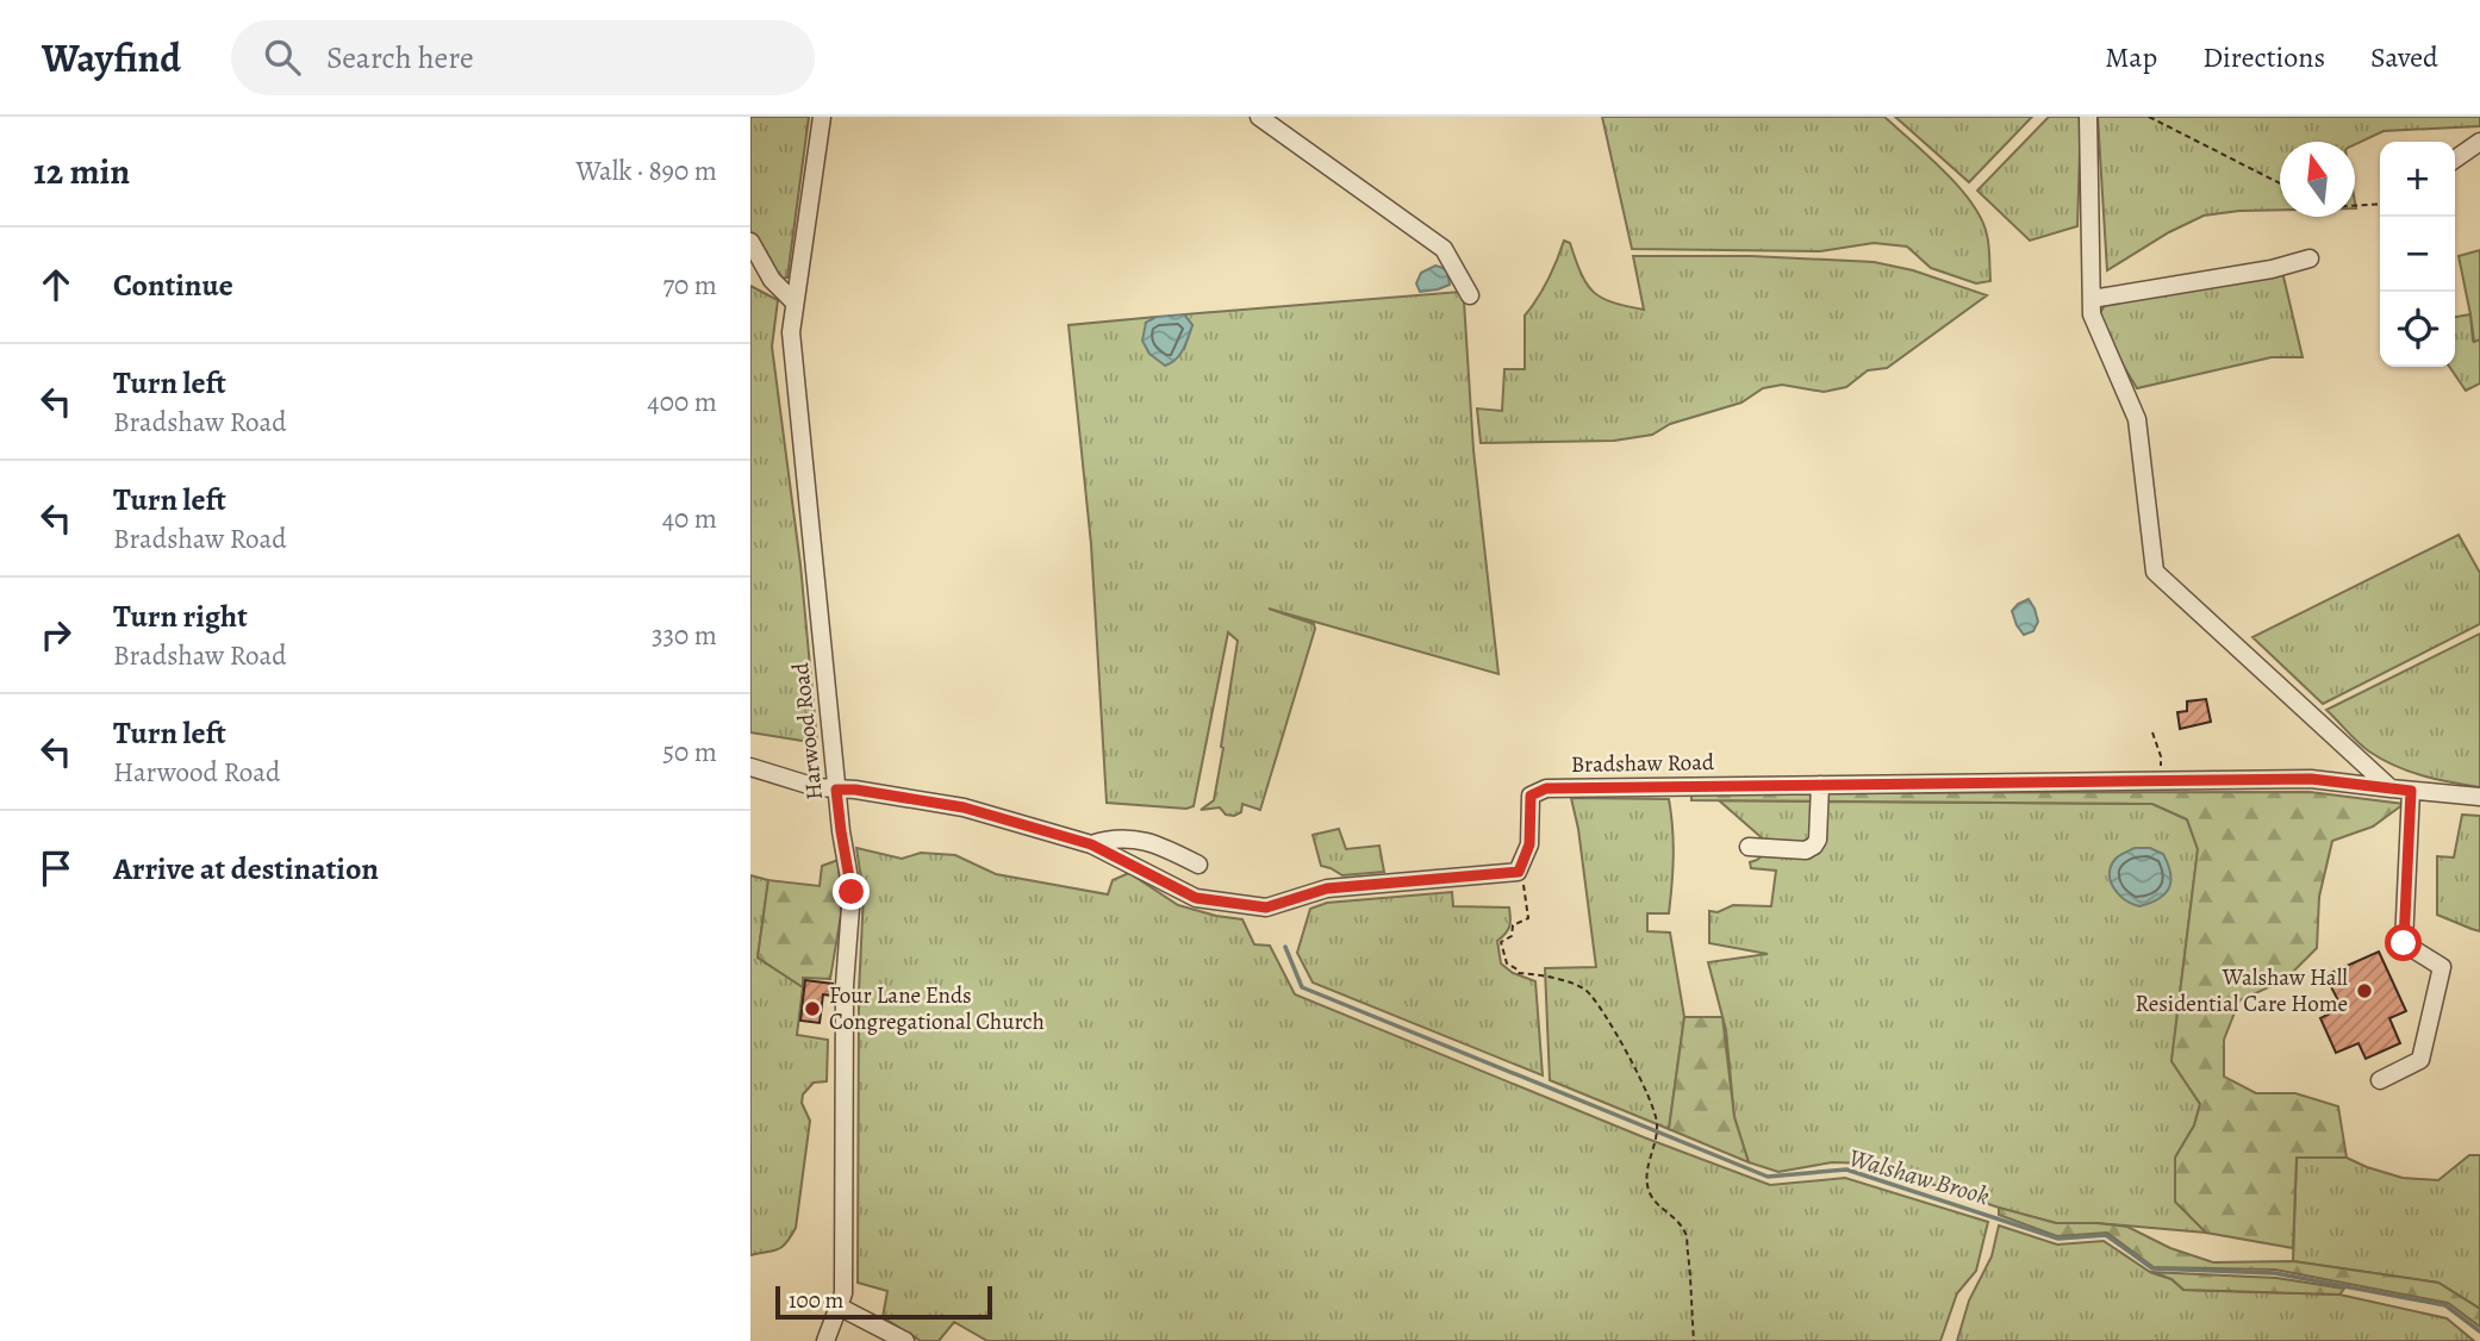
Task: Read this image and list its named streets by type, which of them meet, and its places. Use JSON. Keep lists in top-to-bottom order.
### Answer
{
  "streets": {
    "street": ["Harwood Road", "Bradshaw Road"]
  },
  "crossings": [
    ["Harwood Road", "Bradshaw Road"]
  ],
  "water": ["Walshaw Brook"],
  "places": ["Walshaw Hall Residential Care Home", "Four Lane Ends Congregational Church"],
  "scale_bar": "100 m",
  "north": "top",
  "page": {
    "header": "Wayfind",
    "search": "Search here",
    "nav": ["Map", "Directions", "Saved"],
    "heading": ["12 min", "Walk · 890 m"],
    "map_buttons": ["+", "−"],
    "list": [
      ["Continue", "70 m"],
      ["Turn left", "Bradshaw Road", "400 m"],
      ["Turn left", "Bradshaw Road", "40 m"],
      ["Turn right", "Bradshaw Road", "330 m"],
      ["Turn left", "Harwood Road", "50 m"],
      "Arrive at destination"
    ],
    "scale": "100 m"
  }
}
